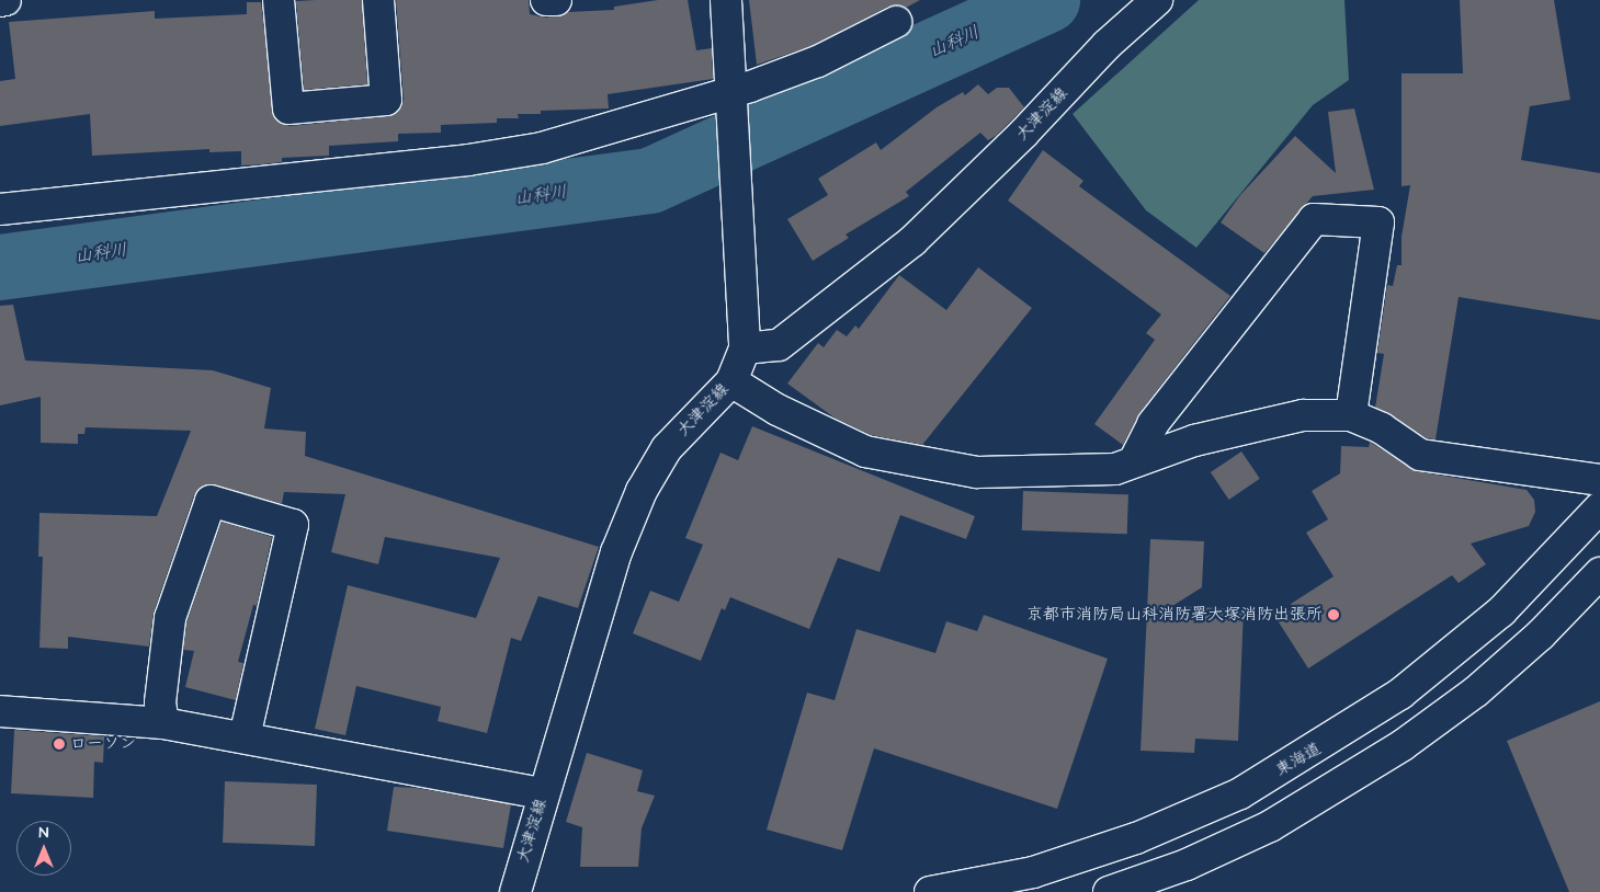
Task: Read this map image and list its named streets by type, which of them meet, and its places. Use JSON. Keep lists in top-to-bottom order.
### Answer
{
  "streets": {
    "main road": ["大津淀線", "東海道"]
  },
  "water": ["山科川"],
  "places": ["京都市消防局山科消防署大塚消防出張所", "ローソン"],
  "north": "top"
}
